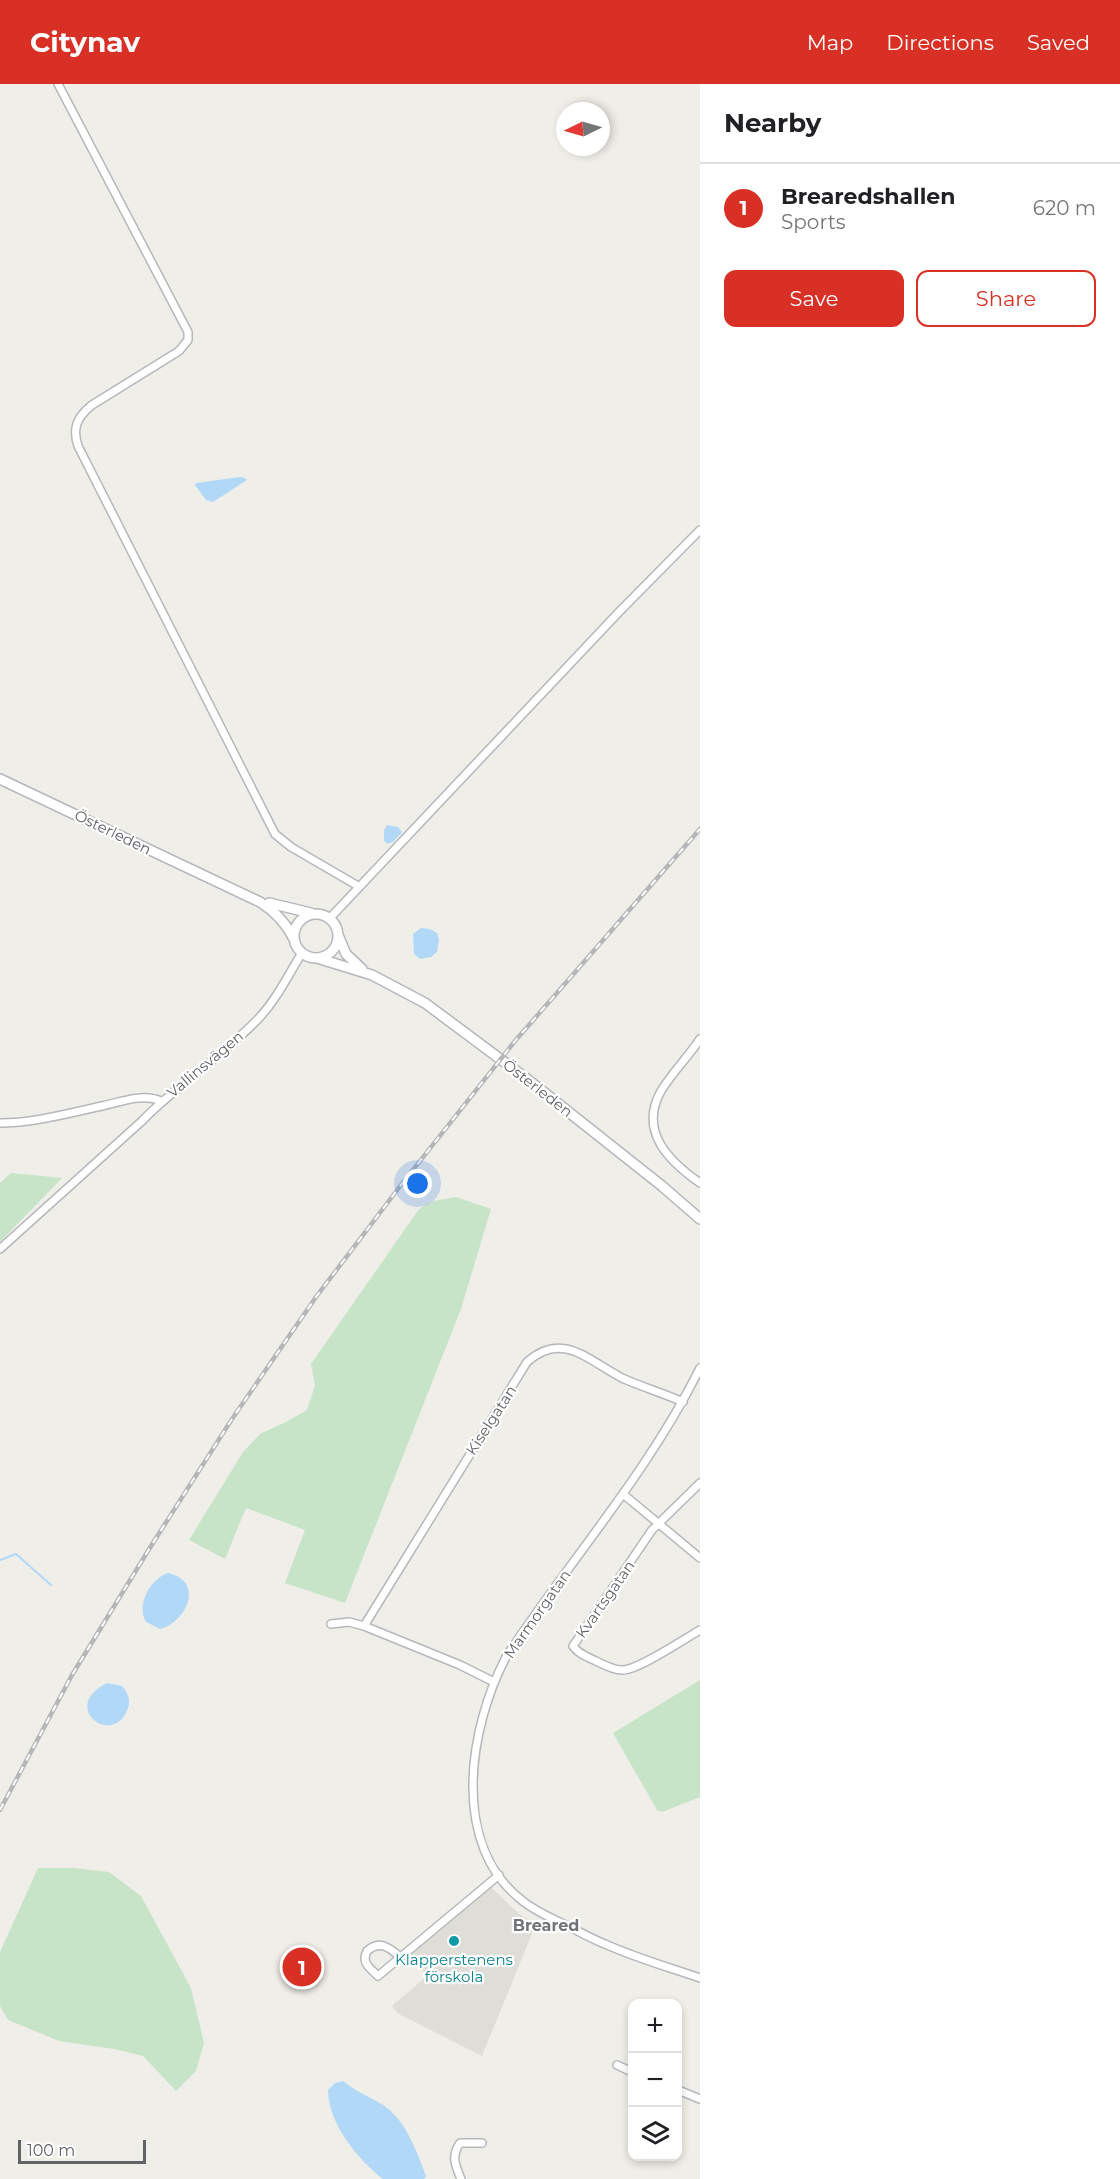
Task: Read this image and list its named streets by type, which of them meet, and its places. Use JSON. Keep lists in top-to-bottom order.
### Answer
{
  "streets": {
    "main road": ["Österleden"],
    "street": [
      "Vallinsvägen",
      "Kiselgatan",
      "Kvartsgatan",
      "Marmorgatan"
    ]
  },
  "crossings": [
    ["Österleden", "Vallinsvägen"],
    ["Kiselgatan", "Marmorgatan"]
  ],
  "districts": ["Breared"],
  "places": ["Klapperstenens förskola"],
  "scale_bar": "100 m",
  "north": "left",
  "page": {
    "header": "Citynav",
    "nav": ["Map", "Directions", "Saved"],
    "heading": "Nearby",
    "list": [
      {
        "mark": "1",
        "name": "Brearedshallen",
        "note": "Sports",
        "value": "620 m"
      }
    ],
    "buttons": ["Save", "Share"],
    "pins": "1",
    "map_buttons": ["+", "−"],
    "scale": "100 m"
  }
}
